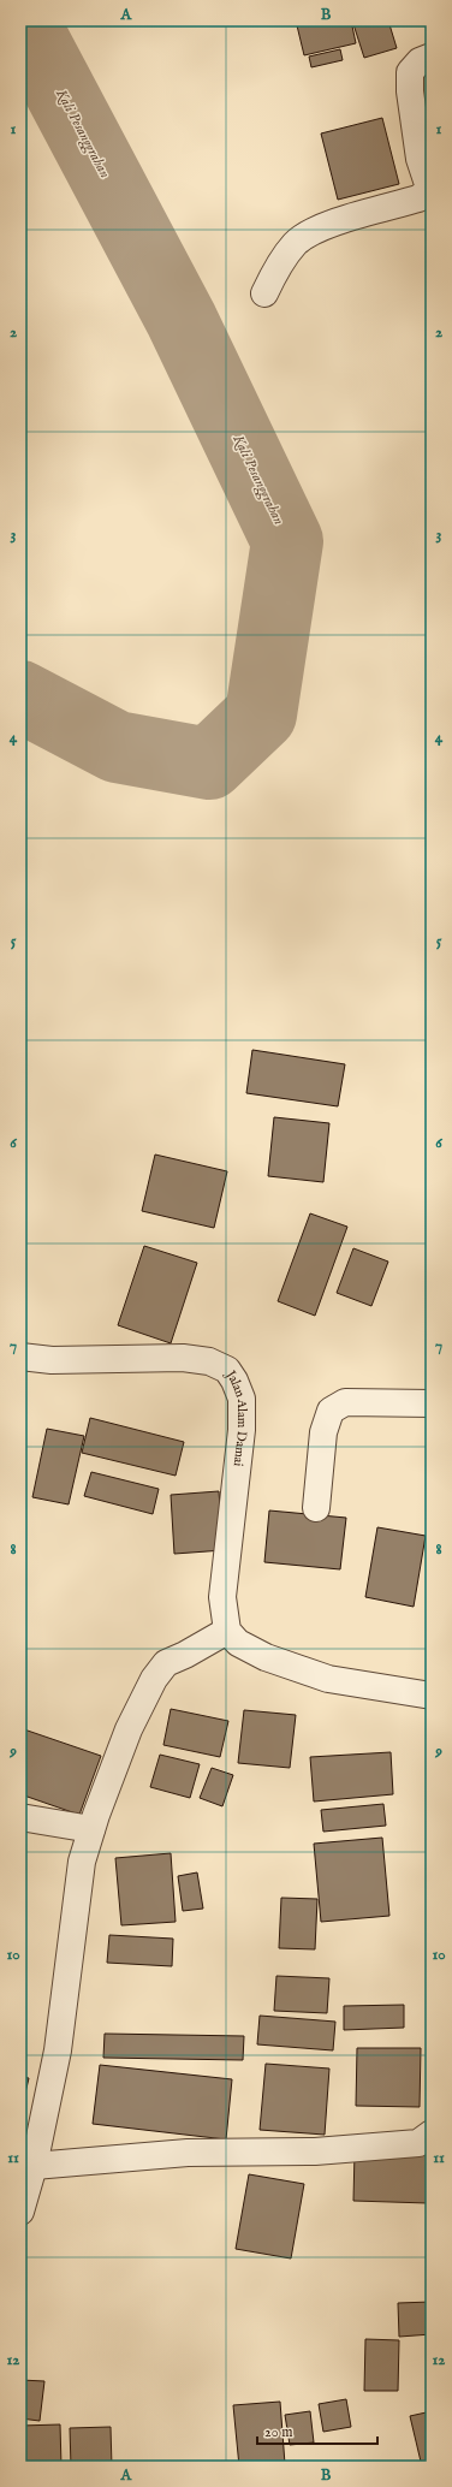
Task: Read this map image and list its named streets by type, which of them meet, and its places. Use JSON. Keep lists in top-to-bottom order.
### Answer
{
  "streets": {
    "street": ["Jalan Alam Damai"]
  },
  "water": ["Kali Pesanggrahan"],
  "scale_bar": "20 m",
  "grid": {
    "columns": ["A", "B"],
    "rows": [
      "1",
      "2",
      "3",
      "4",
      "5",
      "6",
      "7",
      "8",
      "9",
      "10",
      "11",
      "12"
    ]
  }
}
